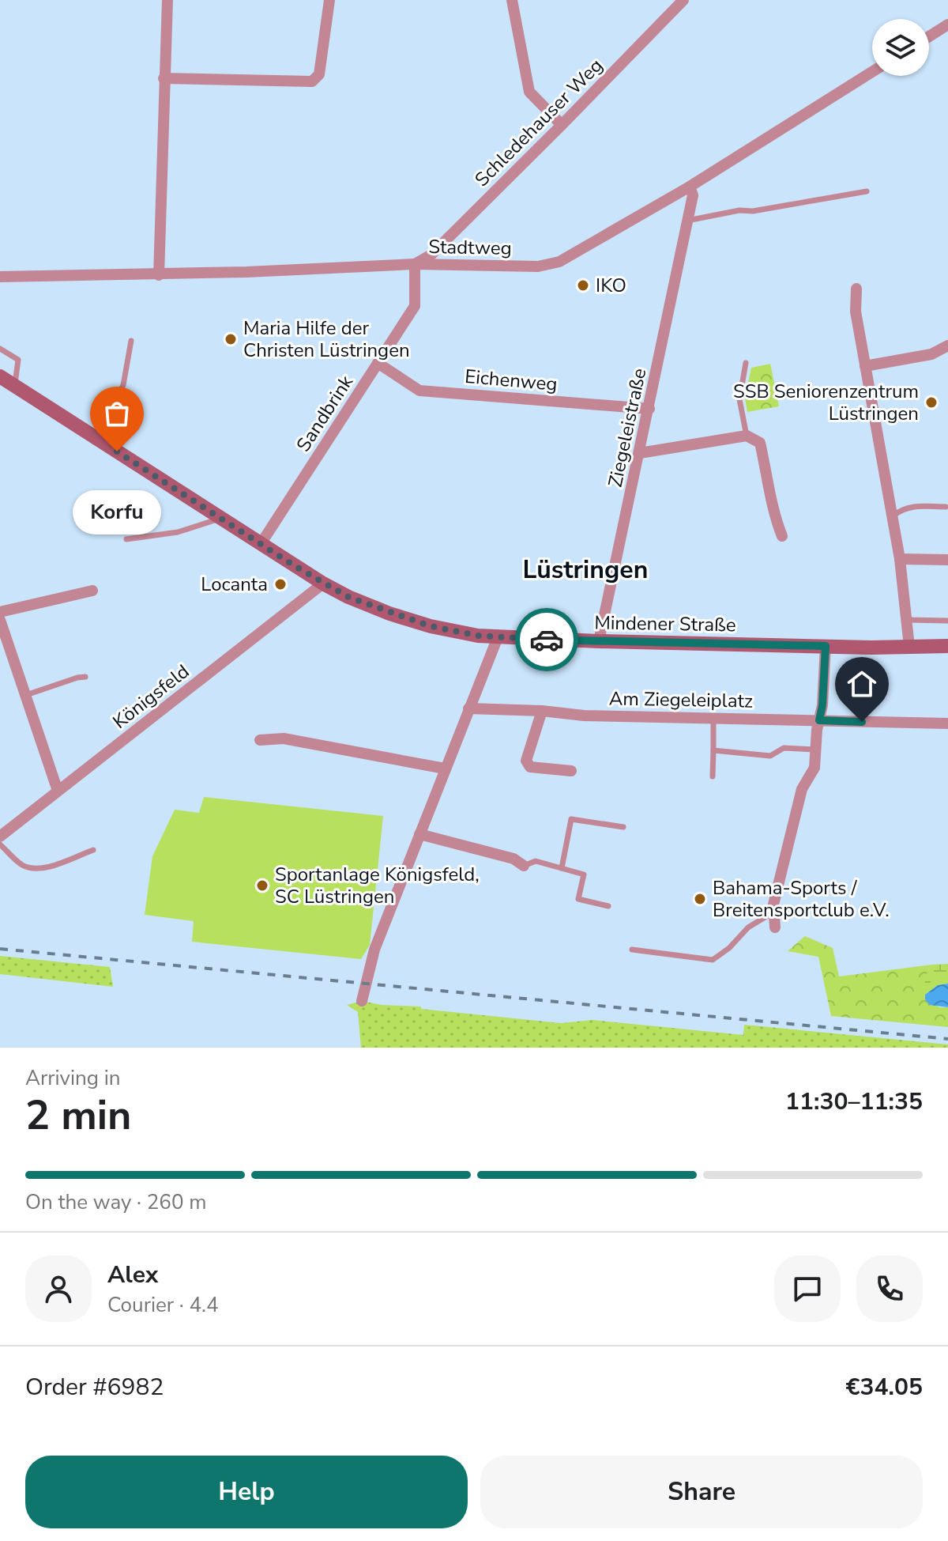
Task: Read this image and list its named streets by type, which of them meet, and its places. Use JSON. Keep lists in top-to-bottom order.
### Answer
{
  "streets": {
    "main road": ["Mindener Straße"],
    "street": [
      "Schledehauser Weg",
      "Stadtweg",
      "Eichenweg",
      "Sandbrink",
      "Ziegeleistraße",
      "Königsfeld",
      "Am Ziegeleiplatz"
    ]
  },
  "crossings": [
    ["Schledehauser Weg", "Stadtweg"],
    ["Schledehauser Weg", "Sandbrink"],
    ["Stadtweg", "Sandbrink"],
    ["Stadtweg", "Ziegeleistraße"],
    ["Eichenweg", "Sandbrink"],
    ["Eichenweg", "Ziegeleistraße"],
    ["Sandbrink", "Mindener Straße"],
    ["Ziegeleistraße", "Mindener Straße"],
    ["Mindener Straße", "Königsfeld"]
  ],
  "districts": ["Lüstringen"],
  "places": [
    "IKO",
    "Maria Hilfe der Christen Lüstringen",
    "SSB Seniorenzentrum Lüstringen",
    "Korfu",
    "Locanta",
    "Sportanlage Königsfeld, SC Lüstringen",
    "Bahama-Sports / Breitensportclub e.V."
  ],
  "page": {
    "bubble": "Korfu",
    "heading": ["2 min", "Arriving in", "11:30–11:35"],
    "panel": [
      "Alex",
      "Courier · 4.4",
      "Order #6982",
      "€34.05"
    ],
    "bar": "On the way · 260 m",
    "buttons": ["Help", "Share"]
  }
}
